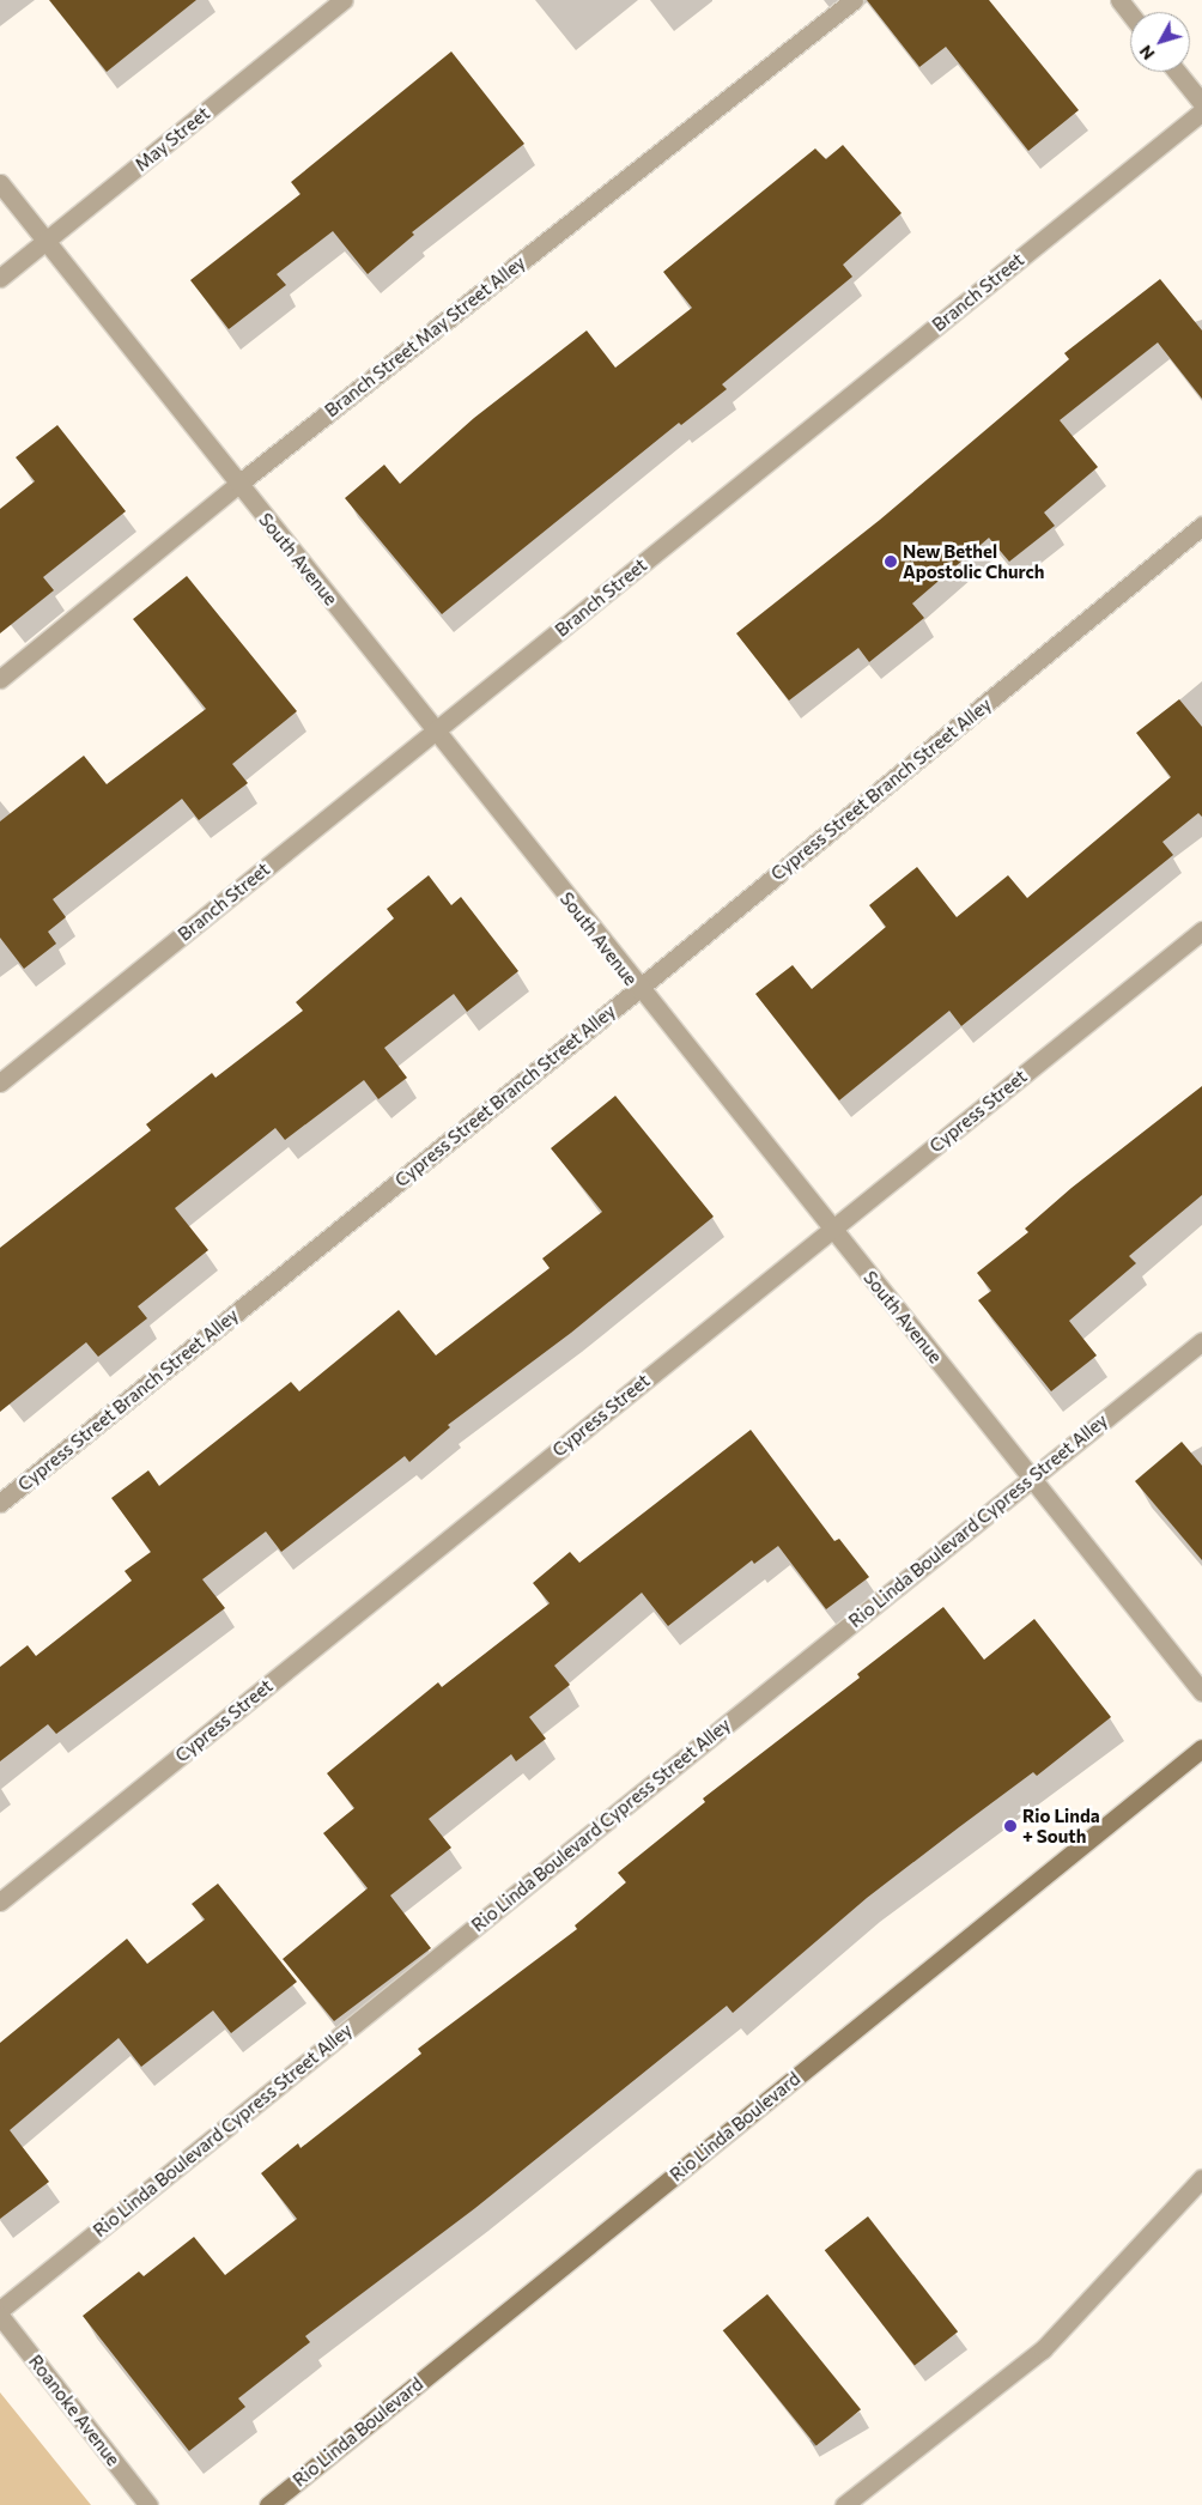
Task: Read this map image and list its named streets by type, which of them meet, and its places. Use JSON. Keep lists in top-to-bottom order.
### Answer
{
  "streets": {
    "main road": ["Rio Linda Boulevard"],
    "street": [
      "May Street",
      "Branch Street",
      "Branch Street May Street Alley",
      "South Avenue",
      "Cypress Street Branch Street Alley",
      "Cypress Street",
      "Rio Linda Boulevard Cypress Street Alley",
      "Roanoke Avenue"
    ]
  },
  "crossings": [
    ["May Street", "South Avenue"],
    ["Branch Street", "South Avenue"],
    ["Branch Street May Street Alley", "South Avenue"],
    ["South Avenue", "Cypress Street Branch Street Alley"],
    ["South Avenue", "Cypress Street"],
    ["South Avenue", "Rio Linda Boulevard Cypress Street Alley"]
  ],
  "places": ["New Bethel Apostolic Church", "Rio Linda + South"],
  "north": "bottom left"
}
